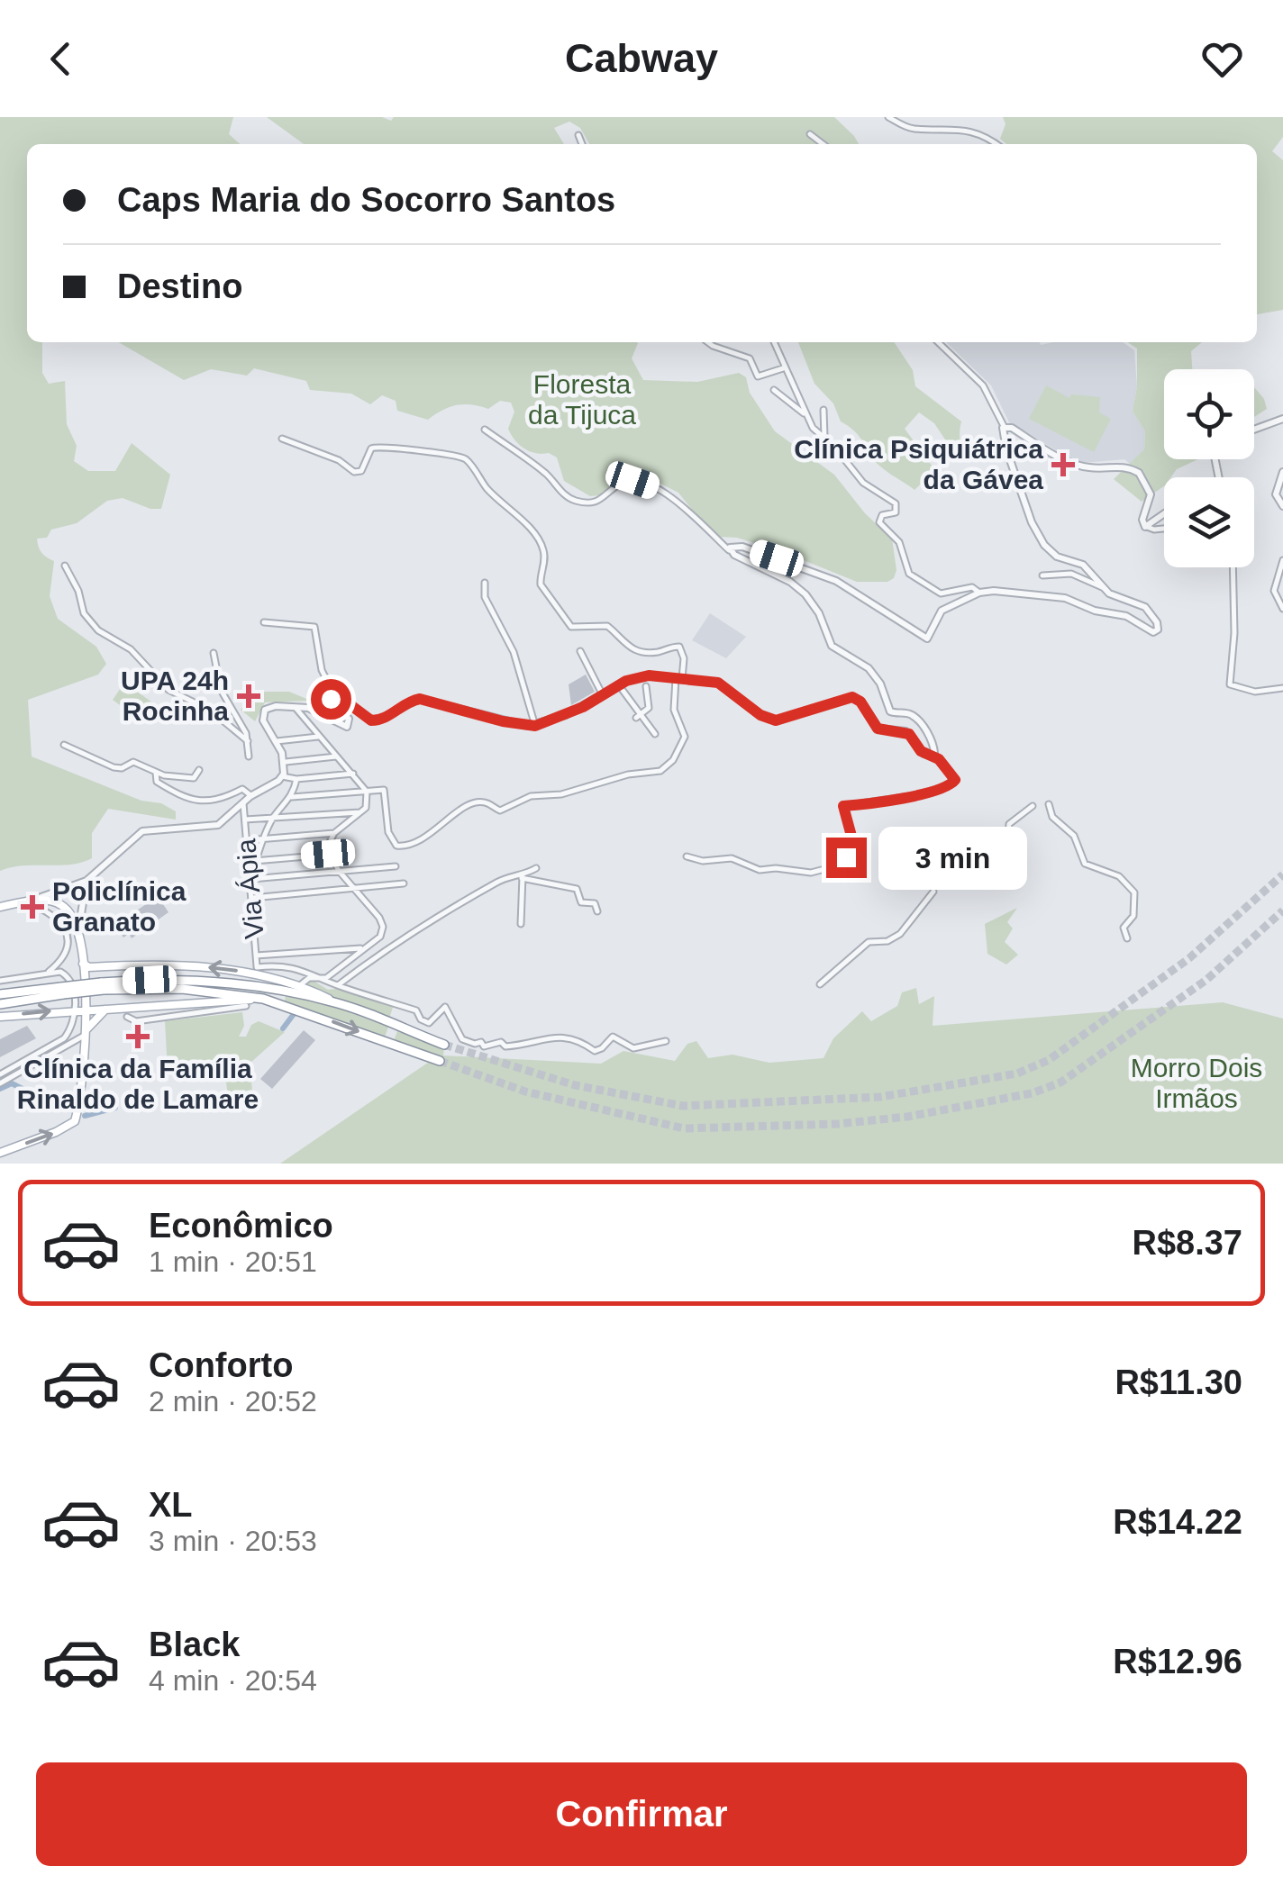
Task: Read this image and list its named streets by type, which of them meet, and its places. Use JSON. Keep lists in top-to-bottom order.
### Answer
{
  "streets": {
    "street": ["Via Ápia"]
  },
  "parks": ["Floresta da Tijuca", "Morro Dois Irmãos"],
  "places": {
    "health": [
      "Clínica Psiquiátrica da Gávea",
      "UPA 24h Rocinha",
      "Policlínica Granato",
      "Clínica da Família Rinaldo de Lamare"
    ]
  },
  "page": {
    "header": "Cabway",
    "banner": ["Caps Maria do Socorro Santos", "Destino"],
    "bubble": "3 min",
    "list": [
      {
        "name": "Econômico",
        "note": "1 min · 20:51",
        "value": "R$8.37"
      },
      {
        "name": "Conforto",
        "note": "2 min · 20:52",
        "value": "R$11.30"
      },
      {
        "name": "XL",
        "note": "3 min · 20:53",
        "value": "R$14.22"
      },
      {
        "name": "Black",
        "note": "4 min · 20:54",
        "value": "R$12.96"
      }
    ],
    "buttons": "Confirmar"
  }
}
